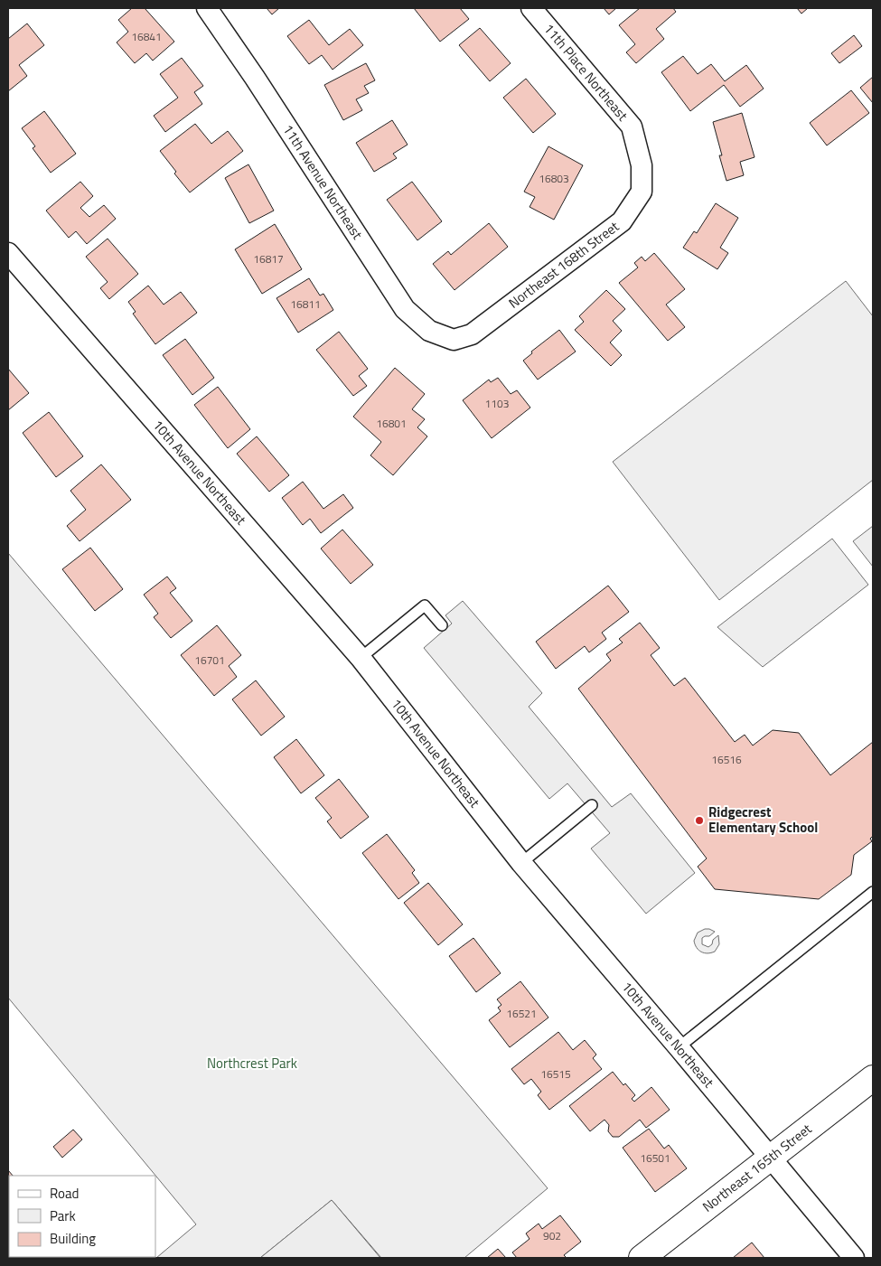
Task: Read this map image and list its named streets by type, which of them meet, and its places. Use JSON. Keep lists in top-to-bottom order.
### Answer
{
  "streets": {
    "street": [
      "11th Place Northeast",
      "11th Avenue Northeast",
      "Northeast 168th Street",
      "10th Avenue Northeast",
      "Northeast 165th Street"
    ]
  },
  "crossings": [
    ["11th Place Northeast", "Northeast 168th Street"],
    ["11th Avenue Northeast", "Northeast 168th Street"],
    ["10th Avenue Northeast", "Northeast 165th Street"]
  ],
  "parks": ["Northcrest Park"],
  "places": ["Ridgecrest Elementary School"],
  "house_numbers": [
    "16841",
    "16803",
    "16817",
    "16811",
    "1103",
    "16801",
    "16701",
    "16516",
    "16521",
    "16515",
    "16501",
    "902"
  ],
  "legend": ["Road", "Park", "Building"]
}
